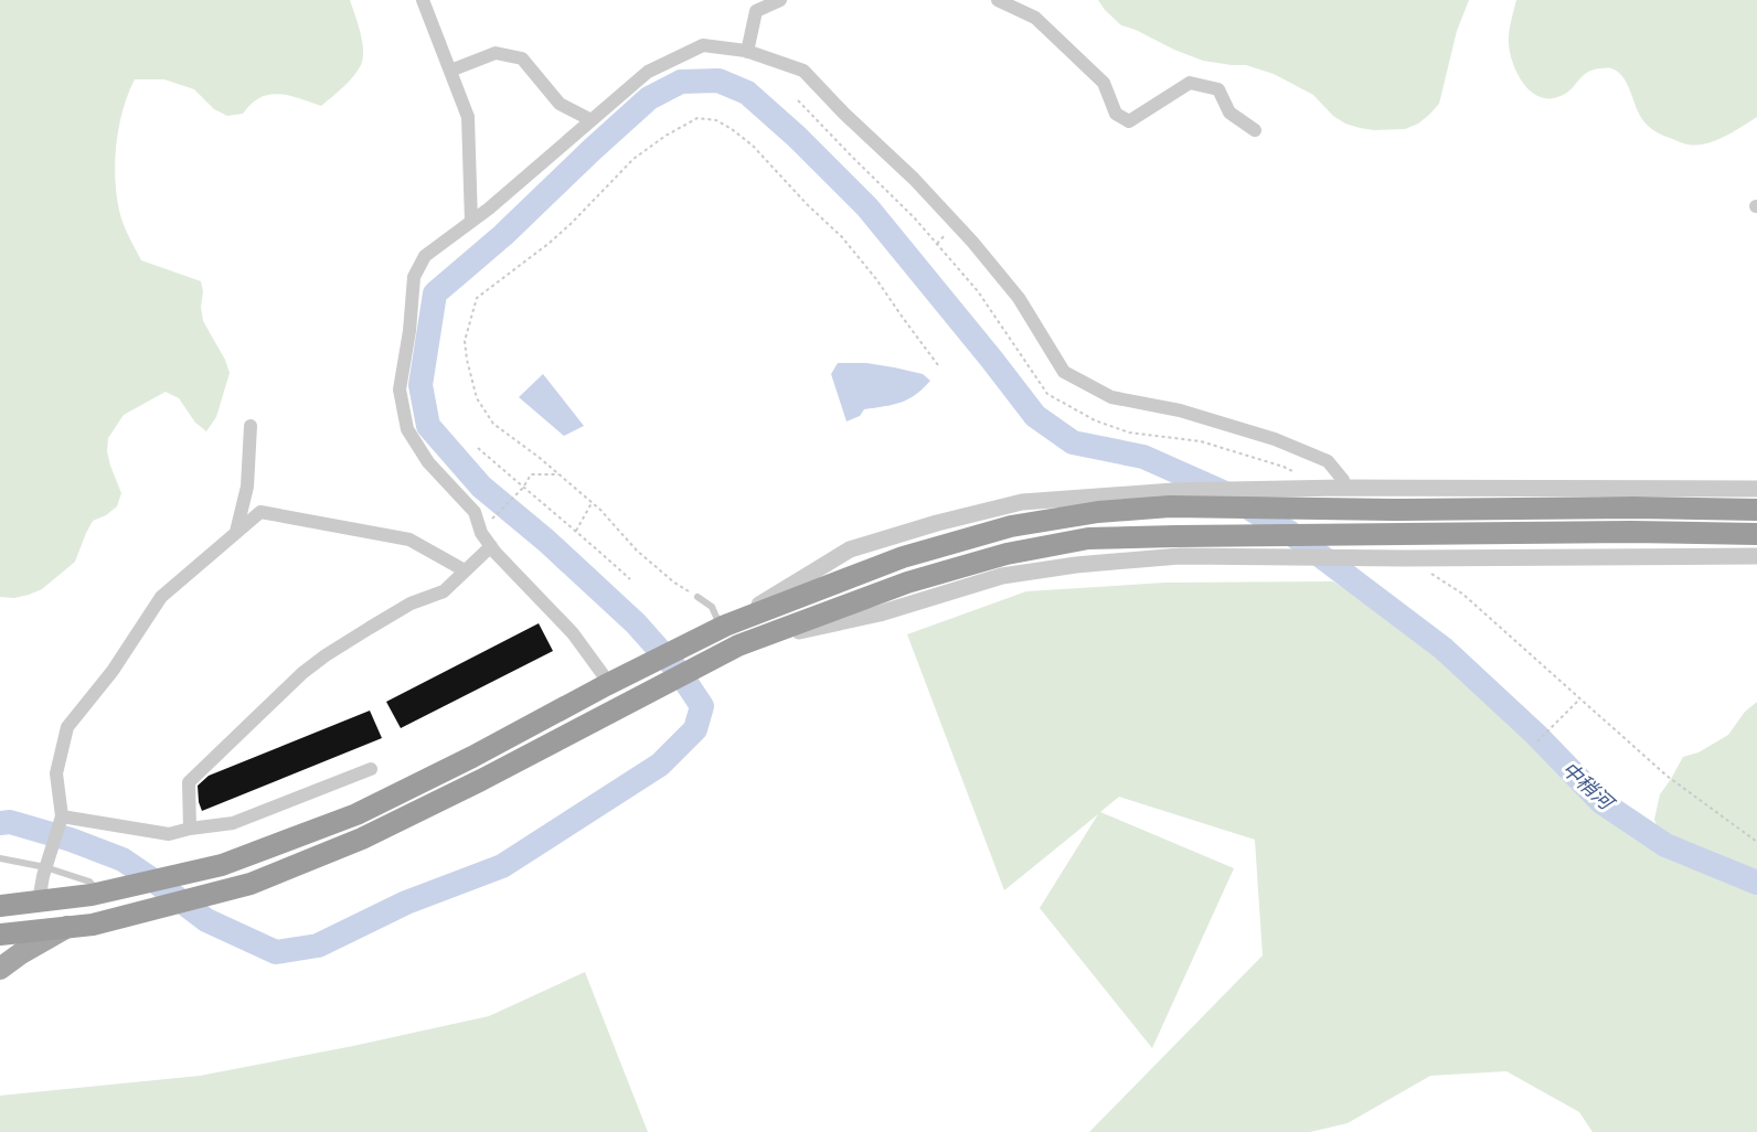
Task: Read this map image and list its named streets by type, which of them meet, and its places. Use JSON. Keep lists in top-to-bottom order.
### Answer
{
  "water": ["中稍河"]
}
